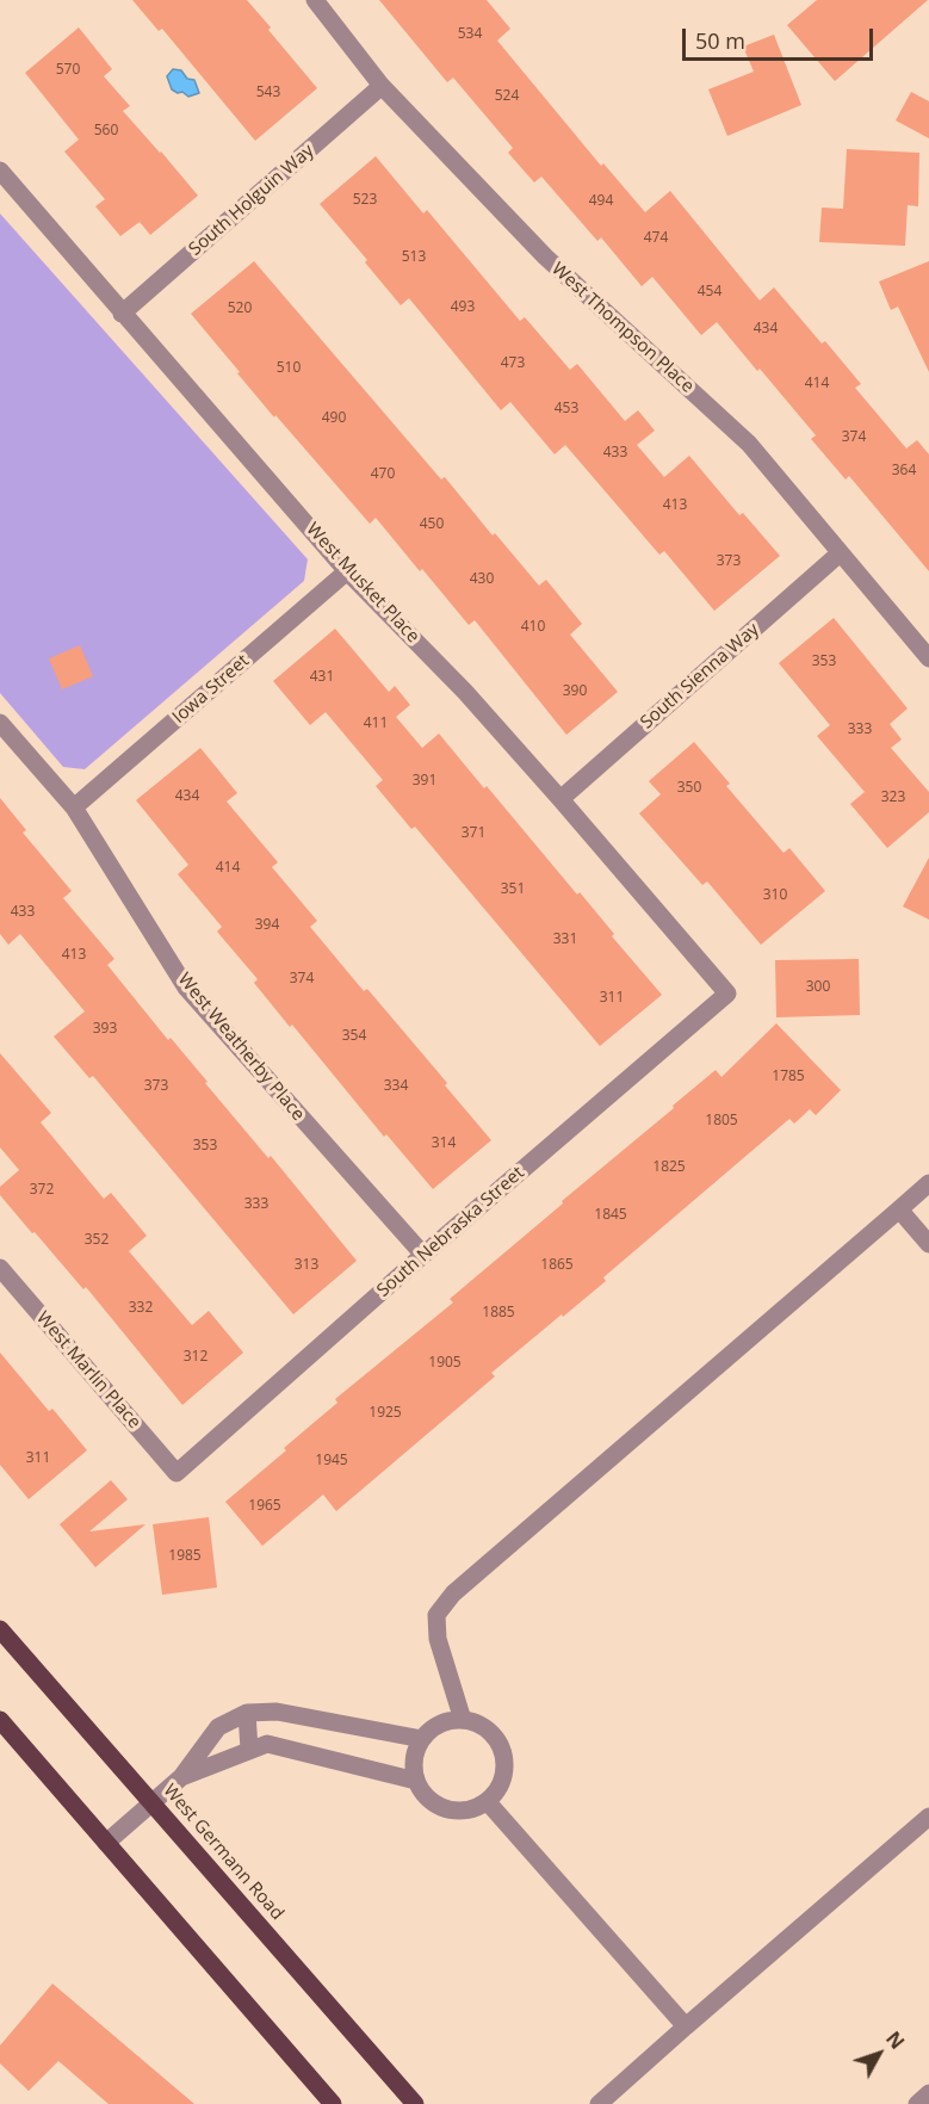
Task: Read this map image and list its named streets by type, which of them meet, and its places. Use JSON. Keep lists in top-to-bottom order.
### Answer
{
  "streets": {
    "main road": ["West Germann Road"],
    "street": [
      "South Holguin Way",
      "West Thompson Place",
      "West Musket Place",
      "South Sienna Way",
      "Iowa Street",
      "West Weatherby Place",
      "South Nebraska Street",
      "West Marlin Place"
    ]
  },
  "crossings": [
    ["South Holguin Way", "West Thompson Place"],
    ["South Holguin Way", "West Musket Place"],
    ["West Thompson Place", "South Sienna Way"],
    ["West Musket Place", "South Sienna Way"],
    ["West Musket Place", "Iowa Street"],
    ["West Musket Place", "South Nebraska Street"],
    ["Iowa Street", "West Weatherby Place"],
    ["West Weatherby Place", "South Nebraska Street"],
    ["South Nebraska Street", "West Marlin Place"]
  ],
  "house_numbers": [
    "534",
    "570",
    "543",
    "524",
    "560",
    "523",
    "494",
    "474",
    "513",
    "454",
    "493",
    "520",
    "434",
    "473",
    "510",
    "414",
    "453",
    "490",
    "374",
    "433",
    "364",
    "470",
    "413",
    "450",
    "373",
    "430",
    "410",
    "353",
    "431",
    "390",
    "411",
    "333",
    "391",
    "350",
    "434",
    "323",
    "371",
    "414",
    "351",
    "310",
    "433",
    "394",
    "331",
    "413",
    "374",
    "300",
    "311",
    "393",
    "354",
    "1785",
    "373",
    "334",
    "1805",
    "314",
    "353",
    "1825",
    "372",
    "333",
    "1845",
    "352",
    "313",
    "1865",
    "332",
    "1885",
    "312",
    "1905",
    "1925",
    "311",
    "1945",
    "1965",
    "1985"
  ],
  "scale_bar": "50 m",
  "north": "top right"
}
